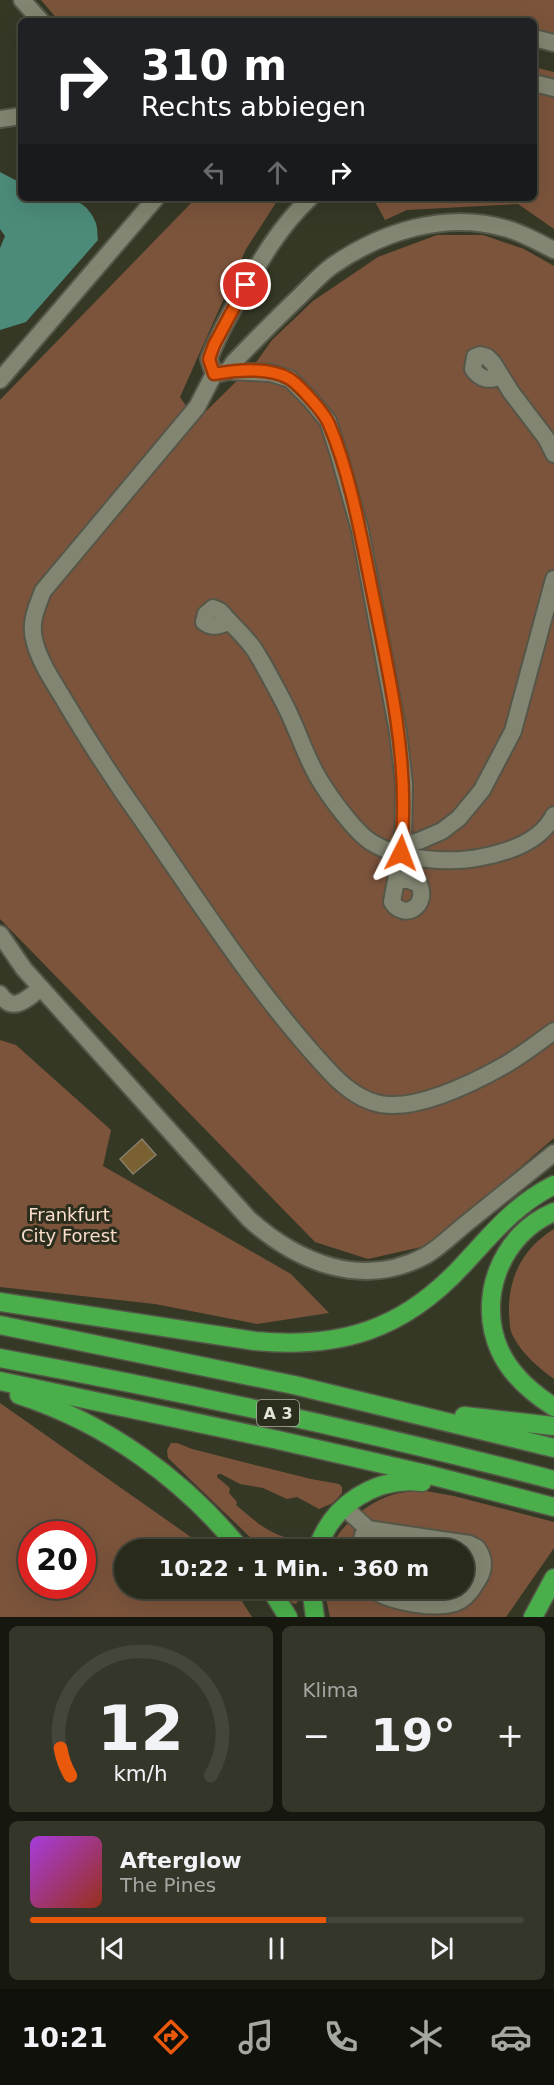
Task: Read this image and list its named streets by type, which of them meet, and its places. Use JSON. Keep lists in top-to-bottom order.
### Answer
{
  "streets": {
    "highway": ["A 3"]
  },
  "parks": ["Frankfurt City Forest"],
  "page": {
    "turn": ["310 m", "Rechts abbiegen"],
    "limit": "20",
    "trip": "10:22 · 1 Min. · 360 m",
    "tile": "Klima",
    "heat": ["−", "19°", "+"],
    "song": ["Afterglow", "The Pines"],
    "tabs": "10:21",
    "gauge": ["12", "km/h"]
  }
}
